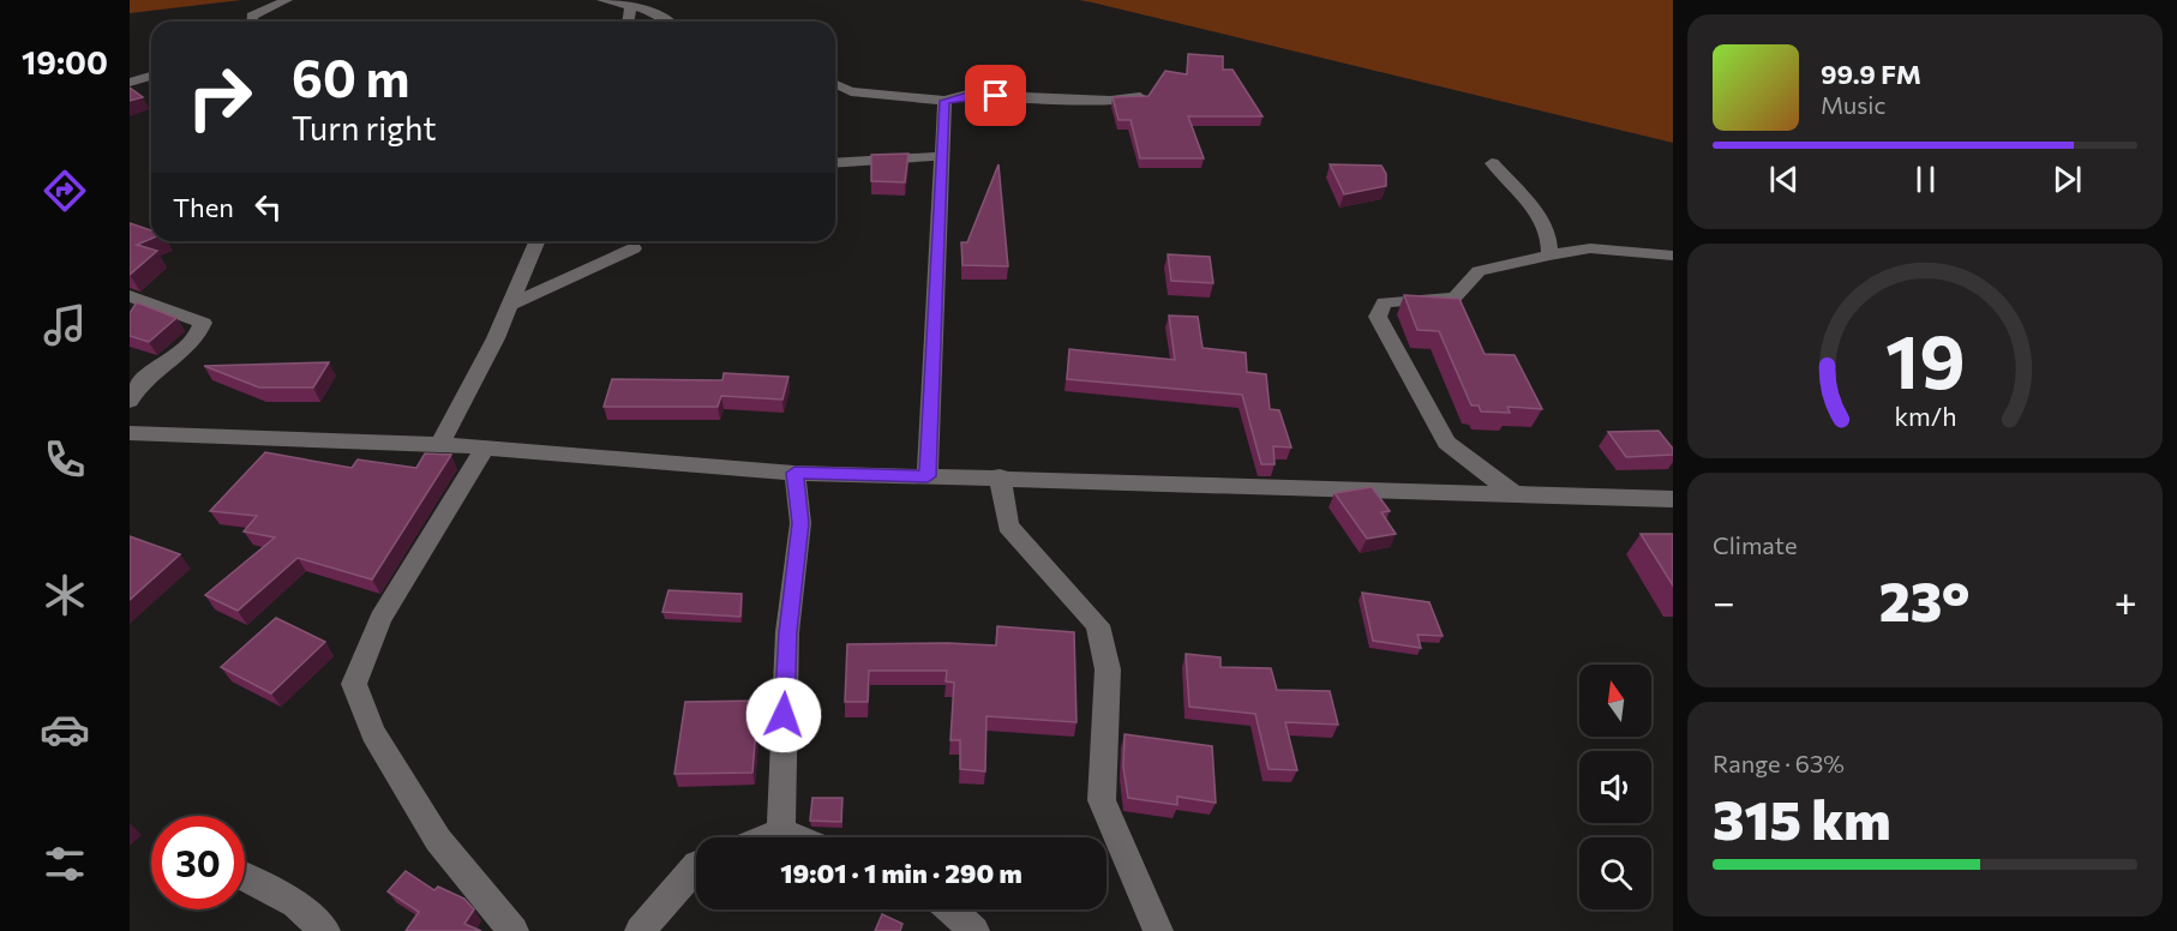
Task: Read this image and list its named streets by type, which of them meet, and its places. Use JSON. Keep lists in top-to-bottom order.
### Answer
{
  "north": "top",
  "page": {
    "tabs": "19:00",
    "turn": ["60 m", "Turn right"],
    "song": ["99.9 FM", "Music"],
    "then": "Then",
    "tile": [
      "Climate",
      ["Range · 63%", "315 km"]
    ],
    "heat": ["−", "23°", "+"],
    "limit": "30",
    "trip": "19:01 · 1 min · 290 m",
    "gauge": ["19", "km/h"]
  }
}
